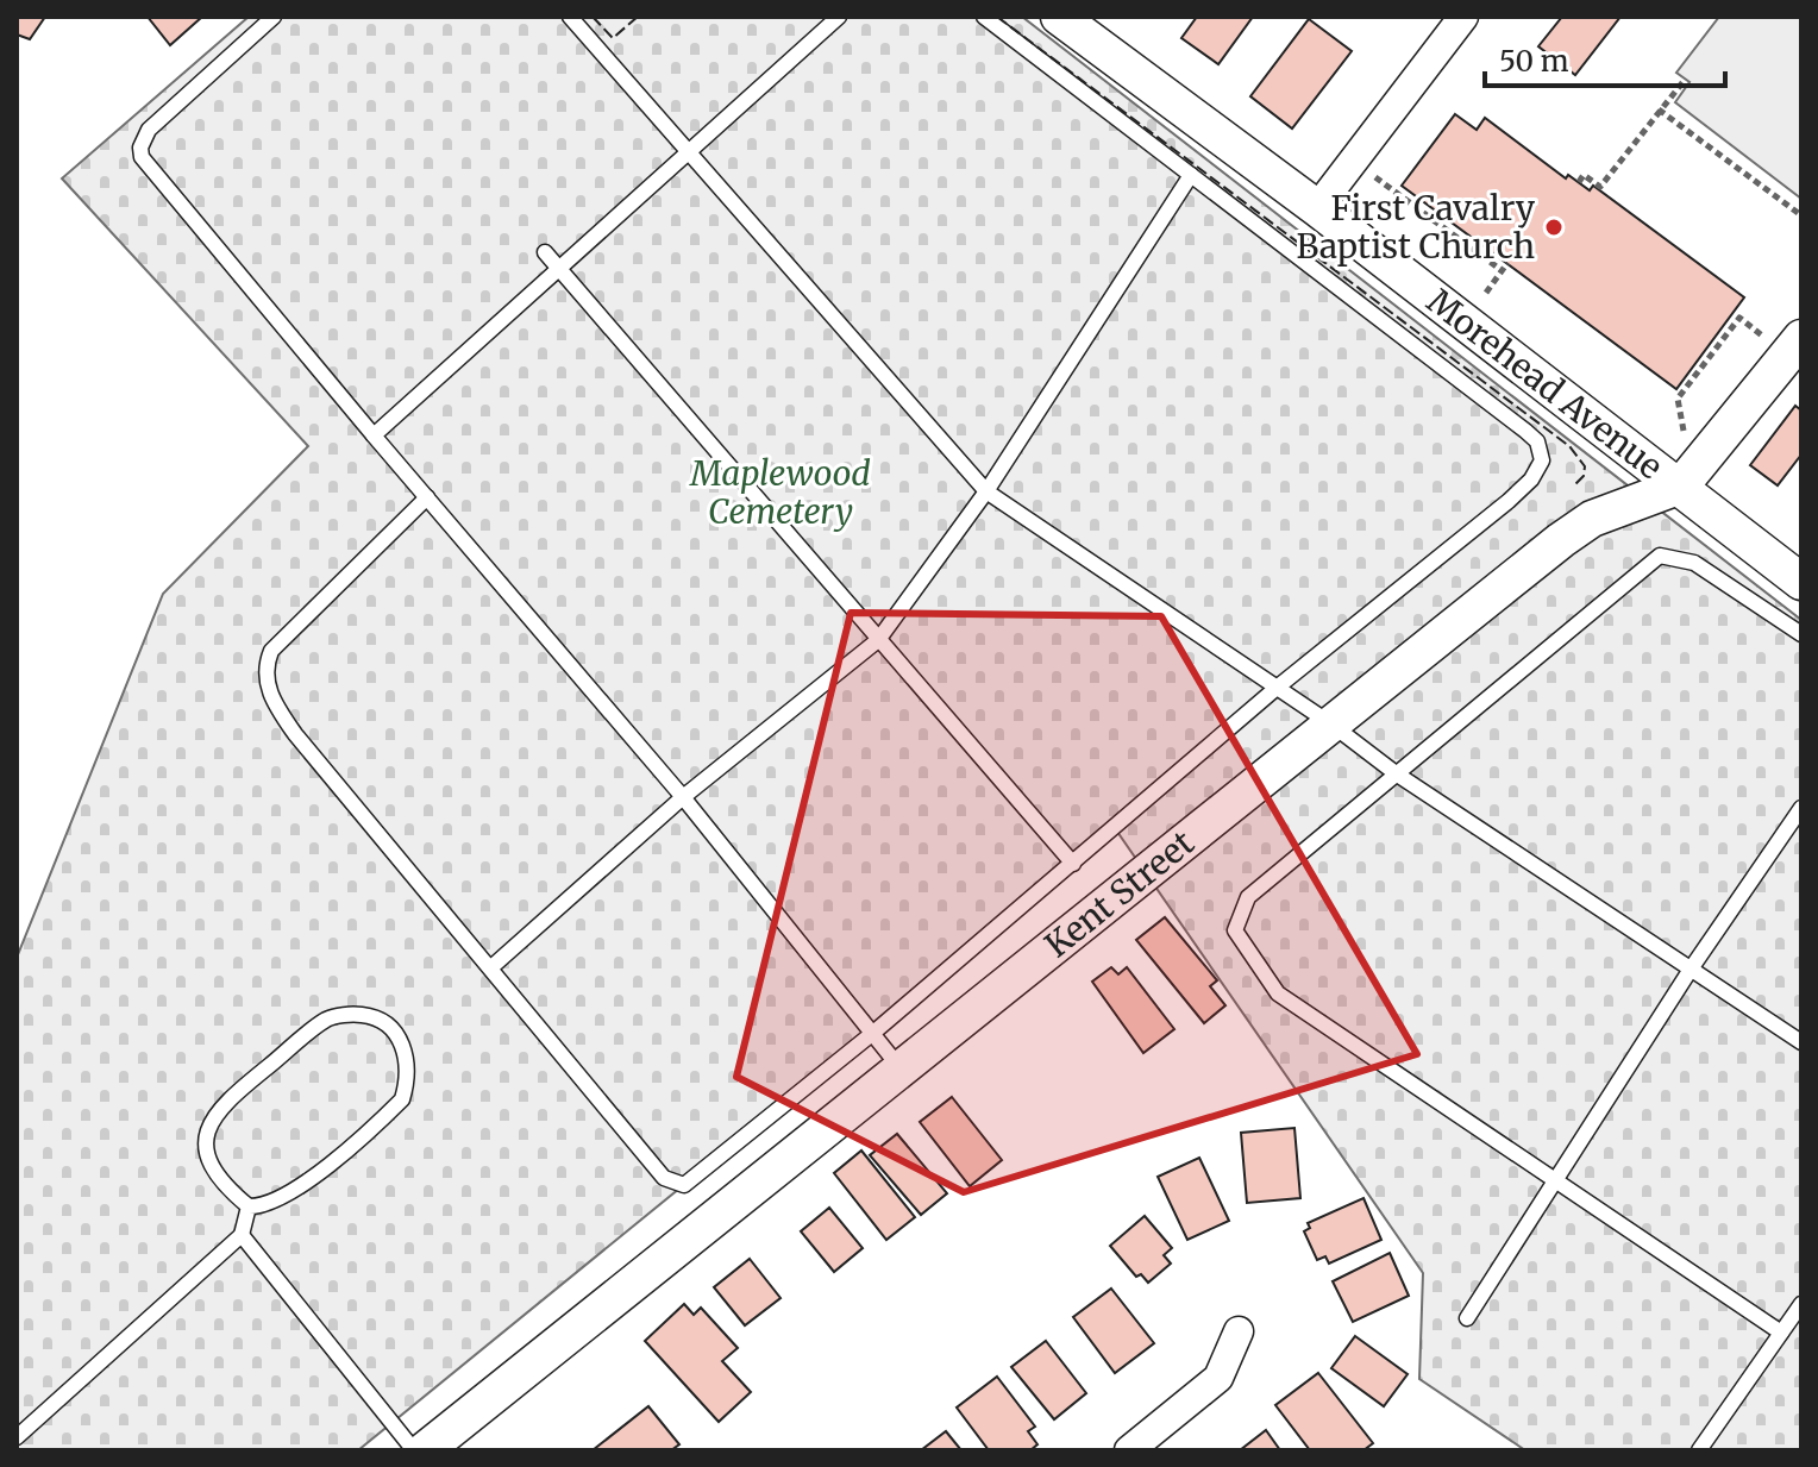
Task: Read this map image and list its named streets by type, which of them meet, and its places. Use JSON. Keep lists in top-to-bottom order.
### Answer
{
  "streets": {
    "street": ["Morehead Avenue", "Kent Street"]
  },
  "crossings": [
    ["Morehead Avenue", "Kent Street"]
  ],
  "parks": ["Maplewood Cemetery"],
  "places": ["First Cavalry Baptist Church"],
  "scale_bar": "50 m"
}
